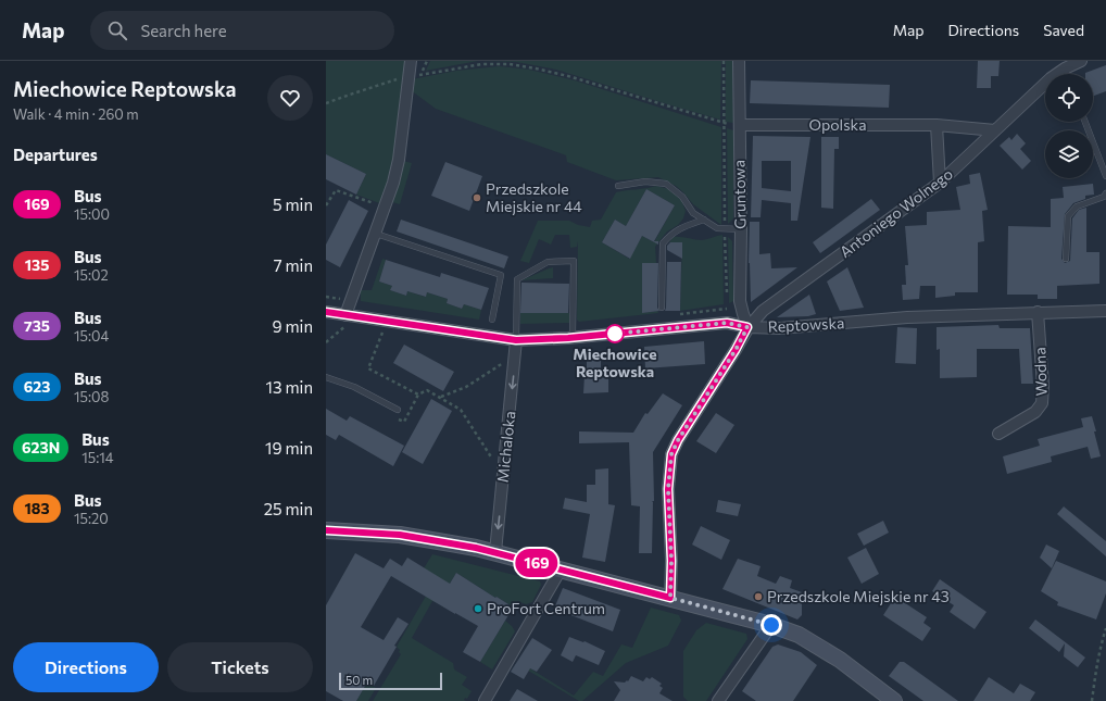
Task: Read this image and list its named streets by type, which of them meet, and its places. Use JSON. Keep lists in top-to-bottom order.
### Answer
{
  "streets": {
    "street": [
      "Opolska",
      "Gruntowa",
      "Antoniego Wolnego",
      "Reptowska",
      "Wodna",
      "Michaloka"
    ]
  },
  "crossings": [
    ["Opolska", "Gruntowa"],
    ["Opolska", "Antoniego Wolnego"],
    ["Gruntowa", "Antoniego Wolnego"],
    ["Gruntowa", "Reptowska"],
    ["Antoniego Wolnego", "Reptowska"],
    ["Reptowska", "Wodna"],
    ["Reptowska", "Michaloka"]
  ],
  "one_way": ["Michaloka"],
  "places": [
    "Przedszkole Miejskie nr 44",
    "Miechowice Reptowska",
    "Przedszkole Miejskie nr 43",
    "ProFort Centrum"
  ],
  "lines": ["bus line 169"],
  "scale_bar": "50 m",
  "page": {
    "header": "Map",
    "search": "Search here",
    "nav": ["Map", "Directions", "Saved"],
    "heading": [
      ["Miechowice Reptowska", "Walk · 4 min · 260 m"],
      "Departures"
    ],
    "on_map": "169",
    "list": [
      {
        "mark": "169",
        "name": "Bus",
        "note": "15:00",
        "value": "5 min"
      },
      {
        "mark": "135",
        "name": "Bus",
        "note": "15:02",
        "value": "7 min"
      },
      {
        "mark": "735",
        "name": "Bus",
        "note": "15:04",
        "value": "9 min"
      },
      {
        "mark": "623",
        "name": "Bus",
        "note": "15:08",
        "value": "13 min"
      },
      {
        "mark": "623N",
        "name": "Bus",
        "note": "15:14",
        "value": "19 min"
      },
      {
        "mark": "183",
        "name": "Bus",
        "note": "15:20",
        "value": "25 min"
      }
    ],
    "buttons": ["Directions", "Tickets"],
    "scale": "50 m"
  }
}
